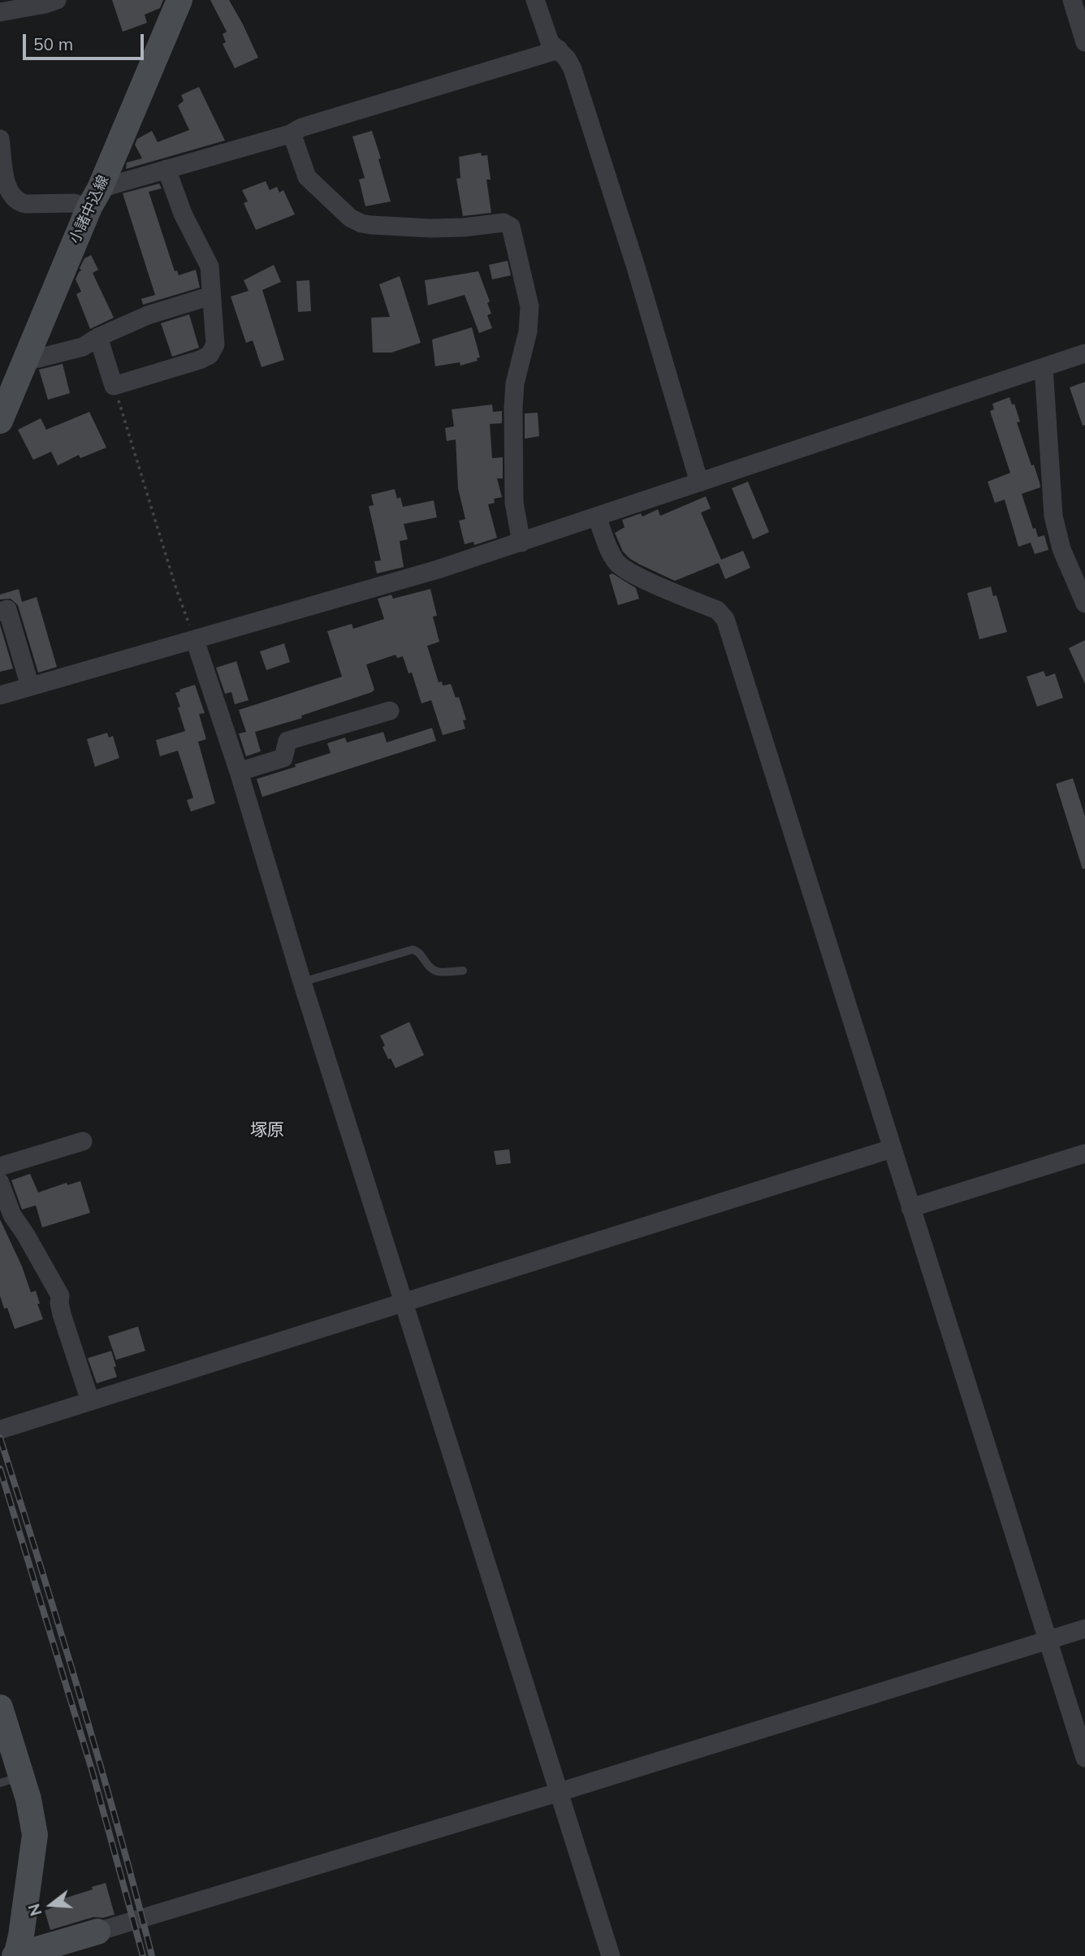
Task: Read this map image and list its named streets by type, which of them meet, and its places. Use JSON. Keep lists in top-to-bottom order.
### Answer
{
  "streets": {
    "main road": ["小諸中込線"]
  },
  "districts": ["塚原"],
  "scale_bar": "50 m",
  "north": "left"
}
